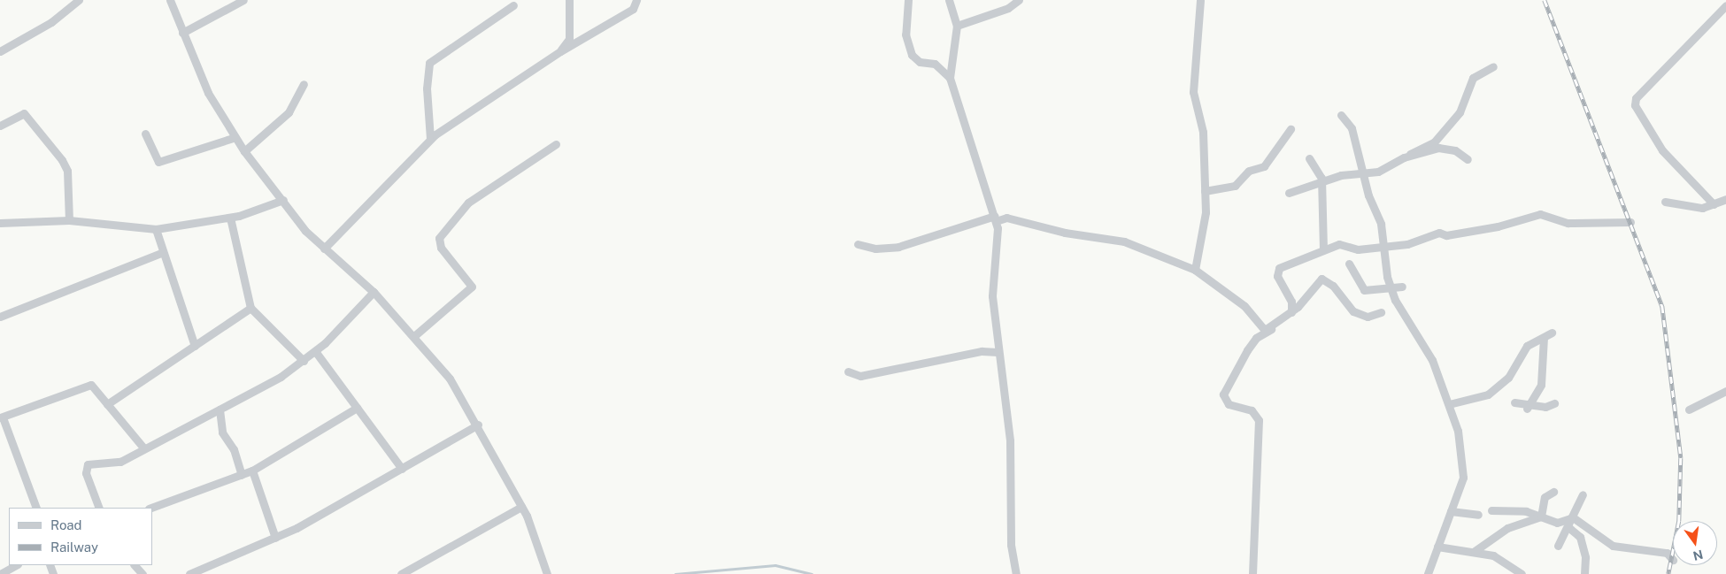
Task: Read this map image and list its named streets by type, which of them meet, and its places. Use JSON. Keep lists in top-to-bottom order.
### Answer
{
  "legend": ["Road", "Railway"],
  "north": "bottom"
}
